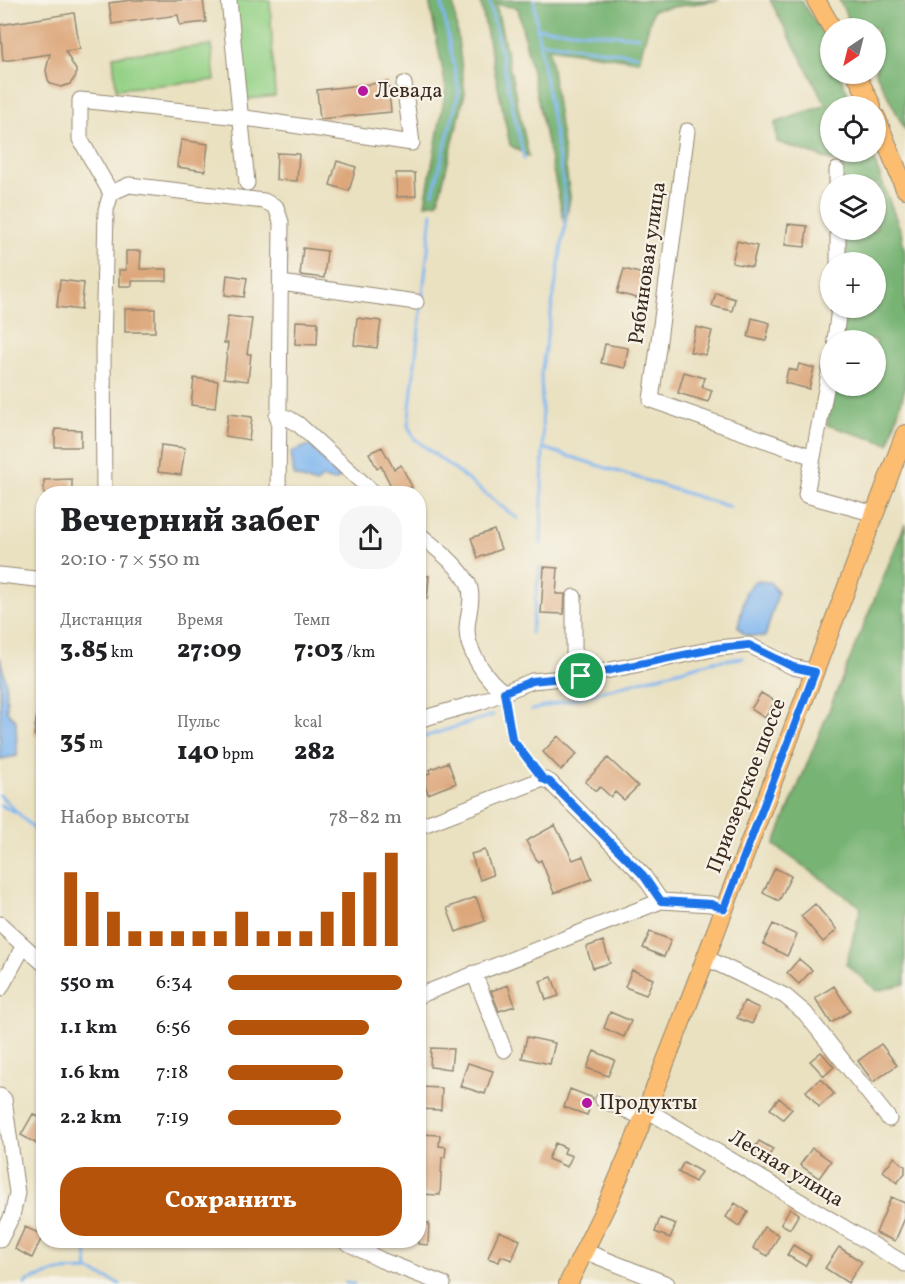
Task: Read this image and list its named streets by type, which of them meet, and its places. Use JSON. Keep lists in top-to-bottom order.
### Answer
{
  "streets": {
    "main road": ["Приозерское шоссе"],
    "street": ["Рябиновая улица", "Лесная улица"]
  },
  "crossings": [
    ["Приозерское шоссе", "Лесная улица"]
  ],
  "places": ["Левада", "Продукты"],
  "north": "bottom left",
  "page": {
    "map_buttons": ["+", "−"],
    "heading": ["Вечерний забег", "20:10 · 7 × 550 m"],
    "stats": [
      ["Дистанция", "3.85 km"],
      ["Время", "27:09"],
      ["Темп", "7:03 /km"],
      ["35 m"],
      ["Пульс", "140 bpm"],
      ["kcal", "282"]
    ],
    "chart": ["Набор высоты", "78–82 m"],
    "list": [
      {
        "name": "550 m",
        "note": "6:34"
      },
      {
        "name": "1.1 km",
        "note": "6:56"
      },
      {
        "name": "1.6 km",
        "note": "7:18"
      },
      {
        "name": "2.2 km",
        "note": "7:19"
      }
    ],
    "buttons": "Сохранить"
  }
}
